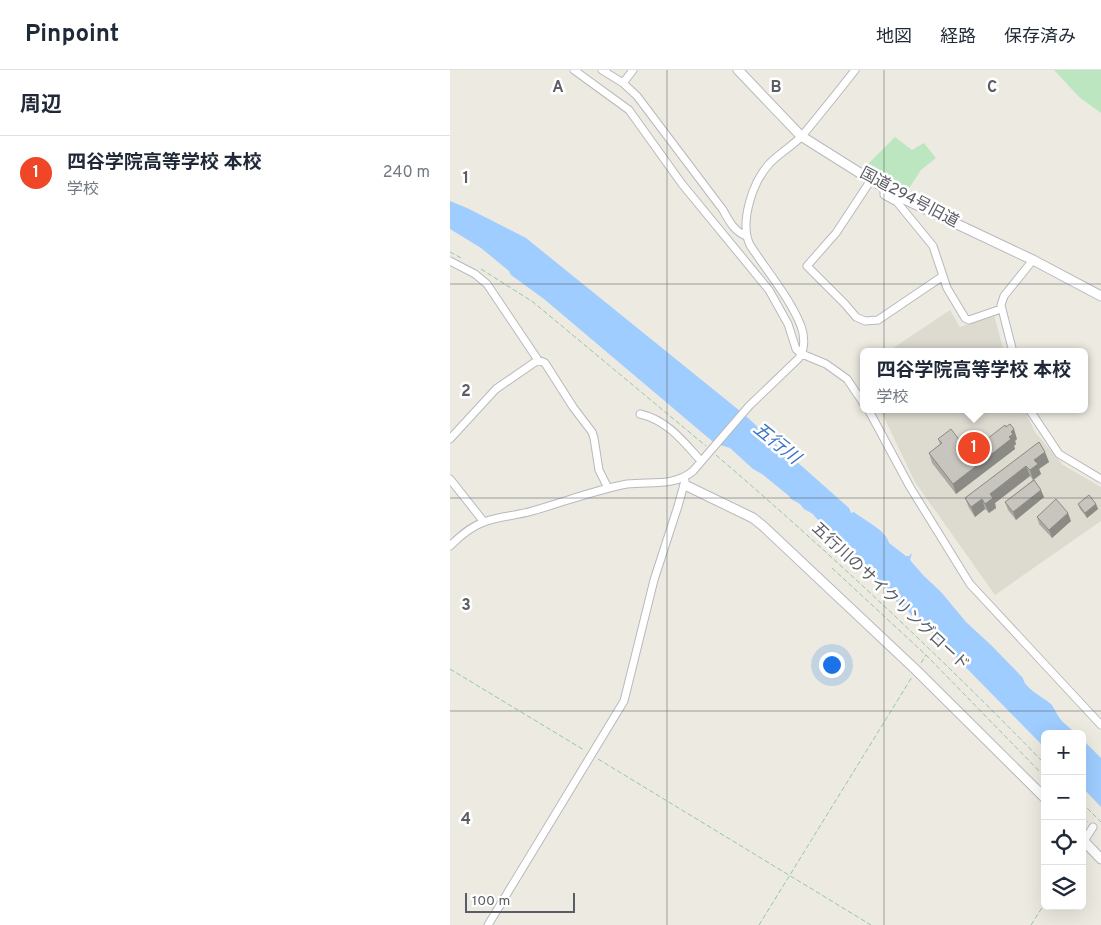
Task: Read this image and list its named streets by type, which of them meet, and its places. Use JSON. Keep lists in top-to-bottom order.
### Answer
{
  "streets": {
    "street": ["国道294号旧道"],
    "path": ["五行川のサイクリングロード"]
  },
  "water": ["五行川"],
  "scale_bar": "100 m",
  "page": {
    "header": "Pinpoint",
    "nav": ["地図", "経路", "保存済み"],
    "heading": "周辺",
    "list": [
      {
        "mark": "1",
        "name": "四谷学院高等学校 本校",
        "note": "学校",
        "value": "240 m"
      }
    ],
    "popup": ["四谷学院高等学校 本校", "学校"],
    "pins": "1",
    "map_buttons": ["+", "−"],
    "scale": "100 m"
  },
  "grid": {
    "columns": ["A", "B", "C"],
    "rows": [
      "1",
      "2",
      "3",
      "4"
    ]
  }
}
